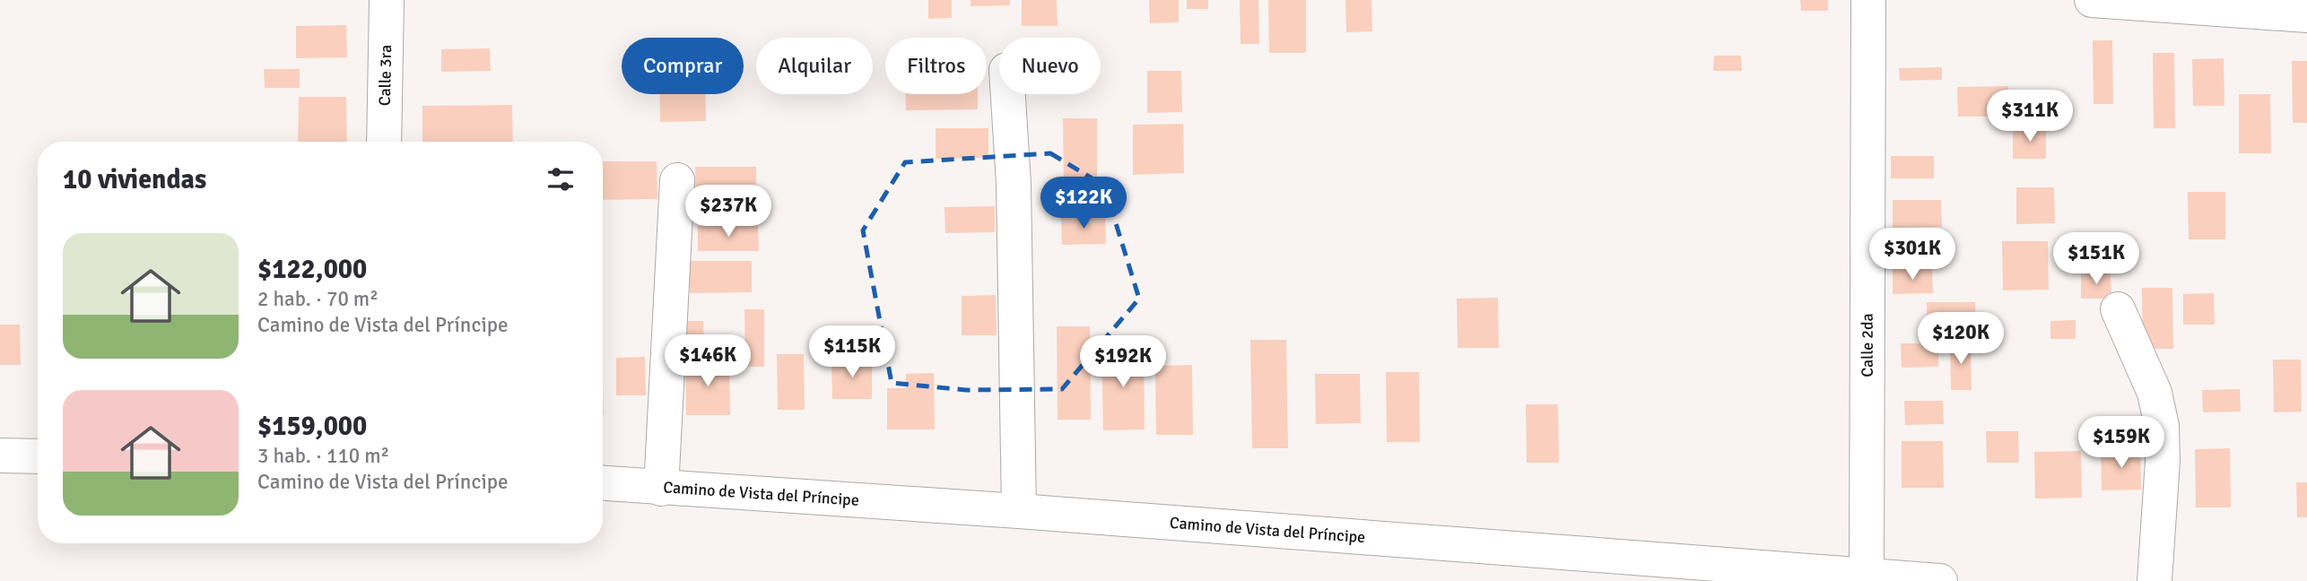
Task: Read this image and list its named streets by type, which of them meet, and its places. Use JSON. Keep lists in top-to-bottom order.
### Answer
{
  "streets": {
    "street": ["Calle 3ra", "Calle 2da", "Camino de Vista del Príncipe"]
  },
  "crossings": [
    ["Calle 2da", "Camino de Vista del Príncipe"]
  ],
  "page": {
    "chip": [
      "Comprar",
      "Alquilar",
      "Filtros",
      "Nuevo"
    ],
    "price": [
      "$311K",
      "$122K",
      "$237K",
      "$301K",
      "$151K",
      "$120K",
      "$115K",
      "$146K",
      "$192K",
      "$159K"
    ],
    "heading": "10 viviendas",
    "list": [
      {
        "name": "$122,000",
        "note": "2 hab. · 70 m² · Camino de Vista del Príncipe"
      },
      {
        "name": "$159,000",
        "note": "3 hab. · 110 m² · Camino de Vista del Príncipe"
      }
    ]
  }
}
